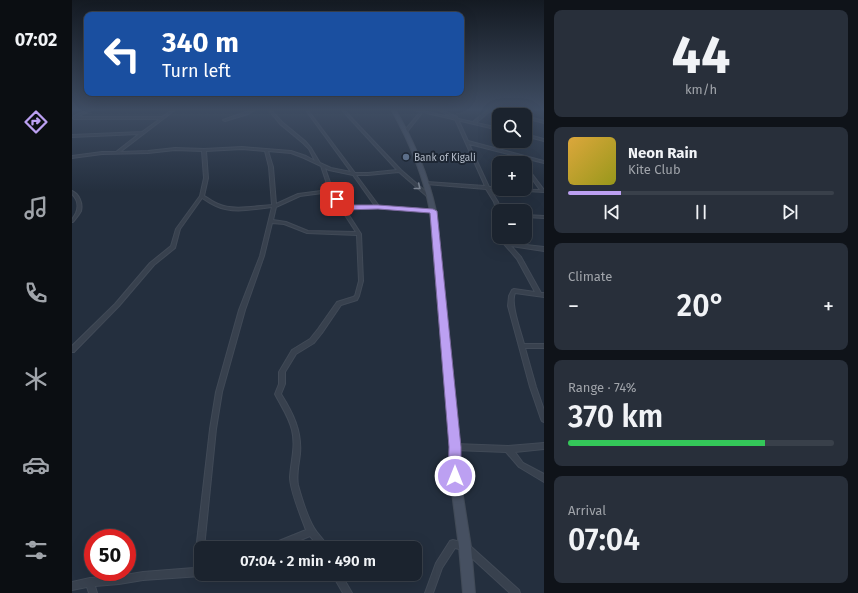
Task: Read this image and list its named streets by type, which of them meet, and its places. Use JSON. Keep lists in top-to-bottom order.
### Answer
{
  "places": ["Bank of Kigali"],
  "page": {
    "tabs": "07:02",
    "tile": [
      ["44", "km/h"],
      "Climate",
      ["Range · 74%", "370 km"],
      ["Arrival", "07:04"]
    ],
    "turn": ["340 m", "Turn left"],
    "map_buttons": ["+", "−"],
    "song": ["Neon Rain", "Kite Club"],
    "heat": ["−", "20°", "+"],
    "limit": "50",
    "trip": "07:04 · 2 min · 490 m"
  }
}
